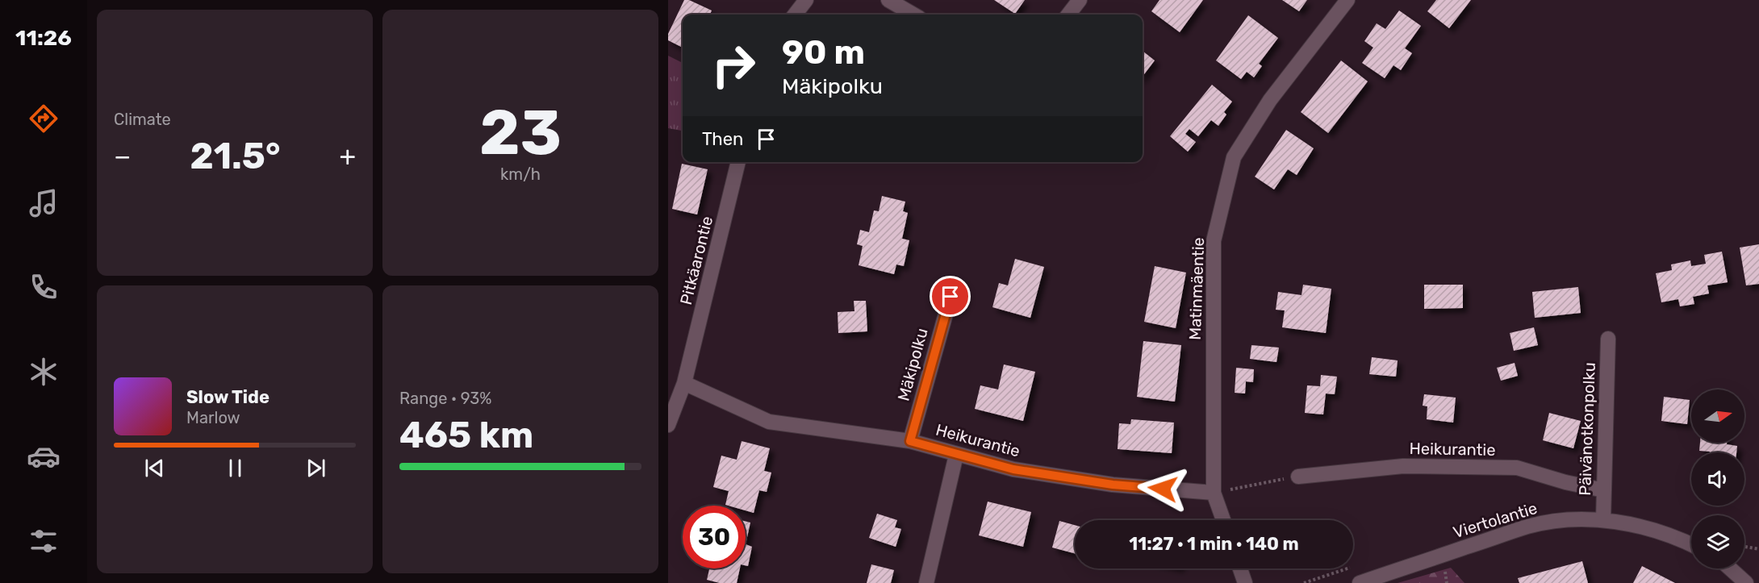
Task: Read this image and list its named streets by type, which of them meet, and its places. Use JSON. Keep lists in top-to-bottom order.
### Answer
{
  "streets": {
    "street": [
      "Pitkäarontie",
      "Matinmäentie",
      "Mäkipolku",
      "Päivänotkonpolku",
      "Heikurantie",
      "Viertolantie"
    ]
  },
  "crossings": [
    ["Pitkäarontie", "Heikurantie"],
    ["Matinmäentie", "Heikurantie"],
    ["Mäkipolku", "Heikurantie"],
    ["Päivänotkonpolku", "Heikurantie"],
    ["Päivänotkonpolku", "Viertolantie"]
  ],
  "north": "right",
  "page": {
    "tabs": "11:26",
    "tile": [
      "Climate",
      ["23", "km/h"],
      ["Range · 93%", "465 km"]
    ],
    "turn": ["90 m", "Mäkipolku"],
    "then": "Then",
    "heat": ["−", "21.5°", "+"],
    "song": ["Slow Tide", "Marlow"],
    "limit": "30",
    "trip": "11:27 · 1 min · 140 m"
  }
}
